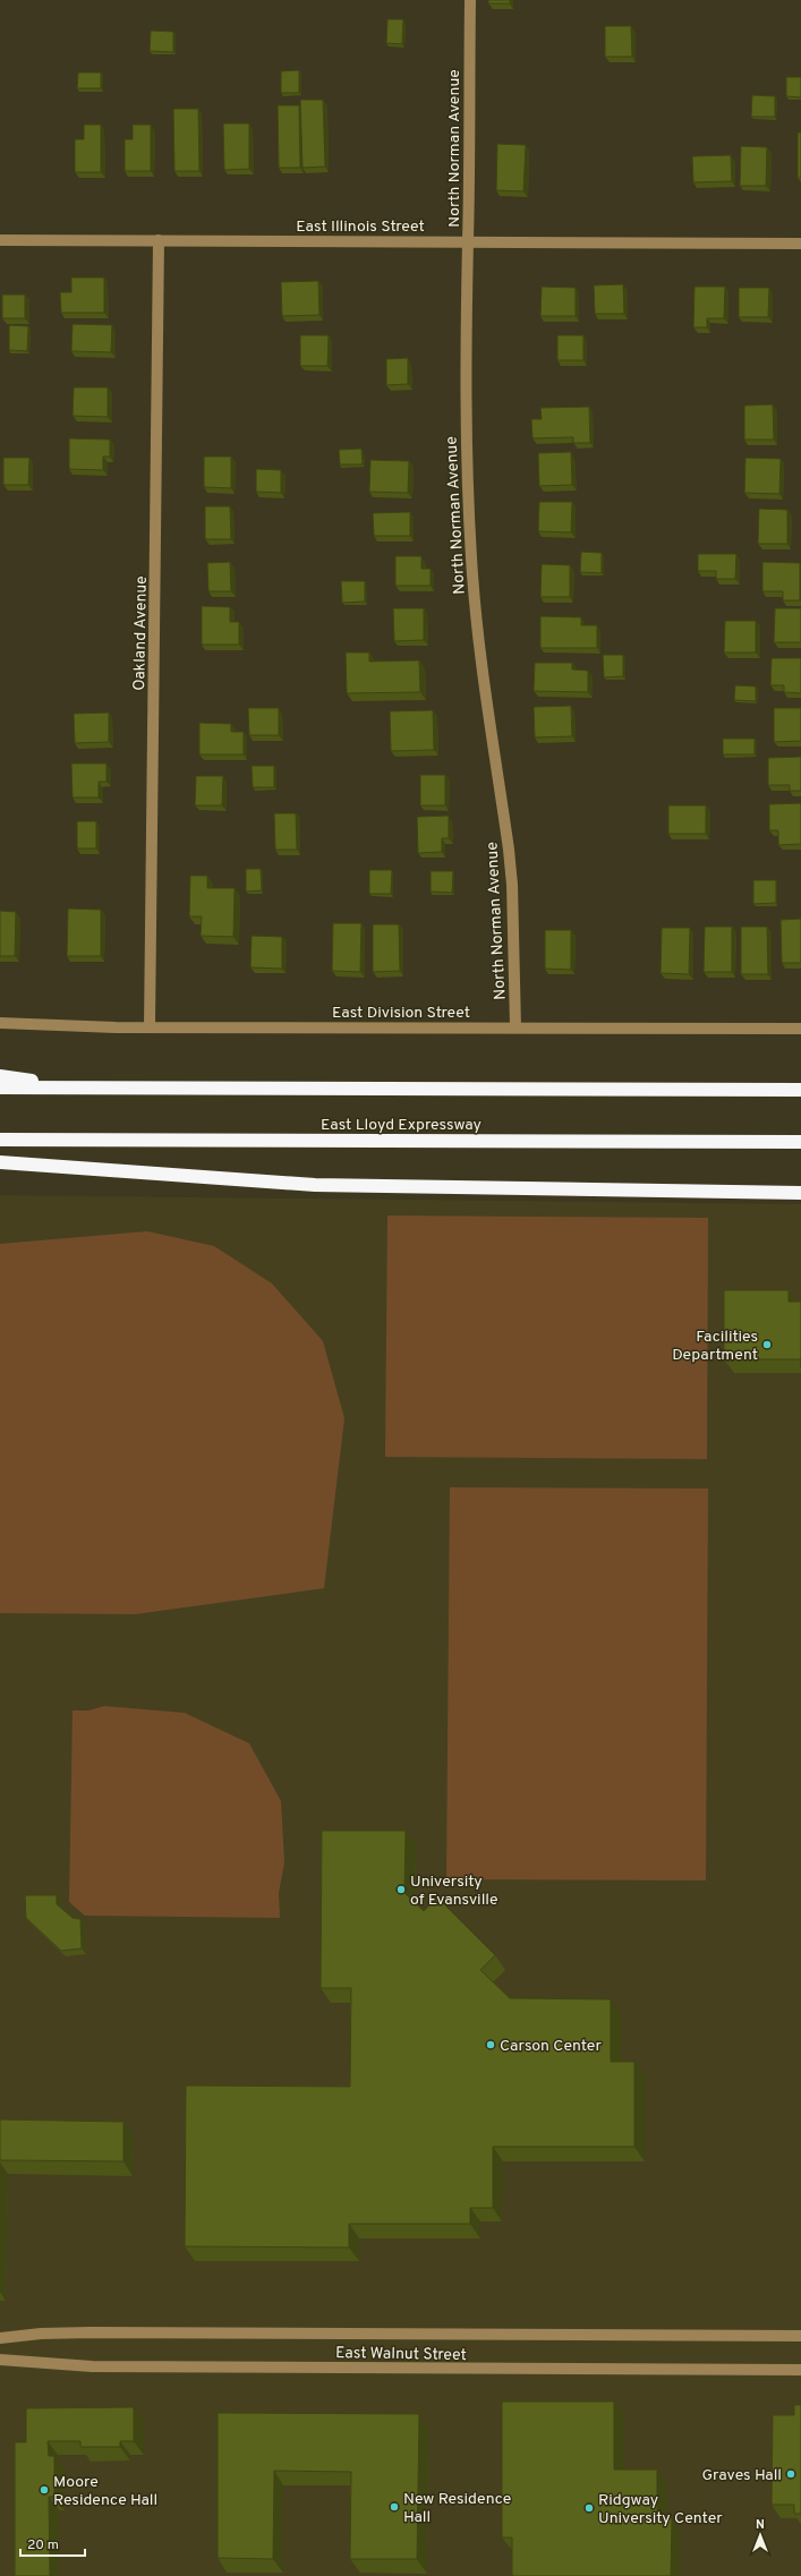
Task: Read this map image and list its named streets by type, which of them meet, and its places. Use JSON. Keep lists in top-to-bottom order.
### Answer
{
  "streets": {
    "highway": ["East Lloyd Expressway"],
    "street": [
      "North Norman Avenue",
      "East Illinois Street",
      "Oakland Avenue",
      "East Division Street",
      "East Walnut Street"
    ]
  },
  "crossings": [
    ["North Norman Avenue", "East Illinois Street"],
    ["North Norman Avenue", "East Division Street"],
    ["East Illinois Street", "Oakland Avenue"],
    ["Oakland Avenue", "East Division Street"]
  ],
  "places": [
    "Facilities Department",
    "University of Evansville",
    "Carson Center",
    "Graves Hall",
    "Moore Residence Hall",
    "New Residence Hall",
    "Ridgway University Center"
  ],
  "scale_bar": "20 m",
  "north": "top"
}
